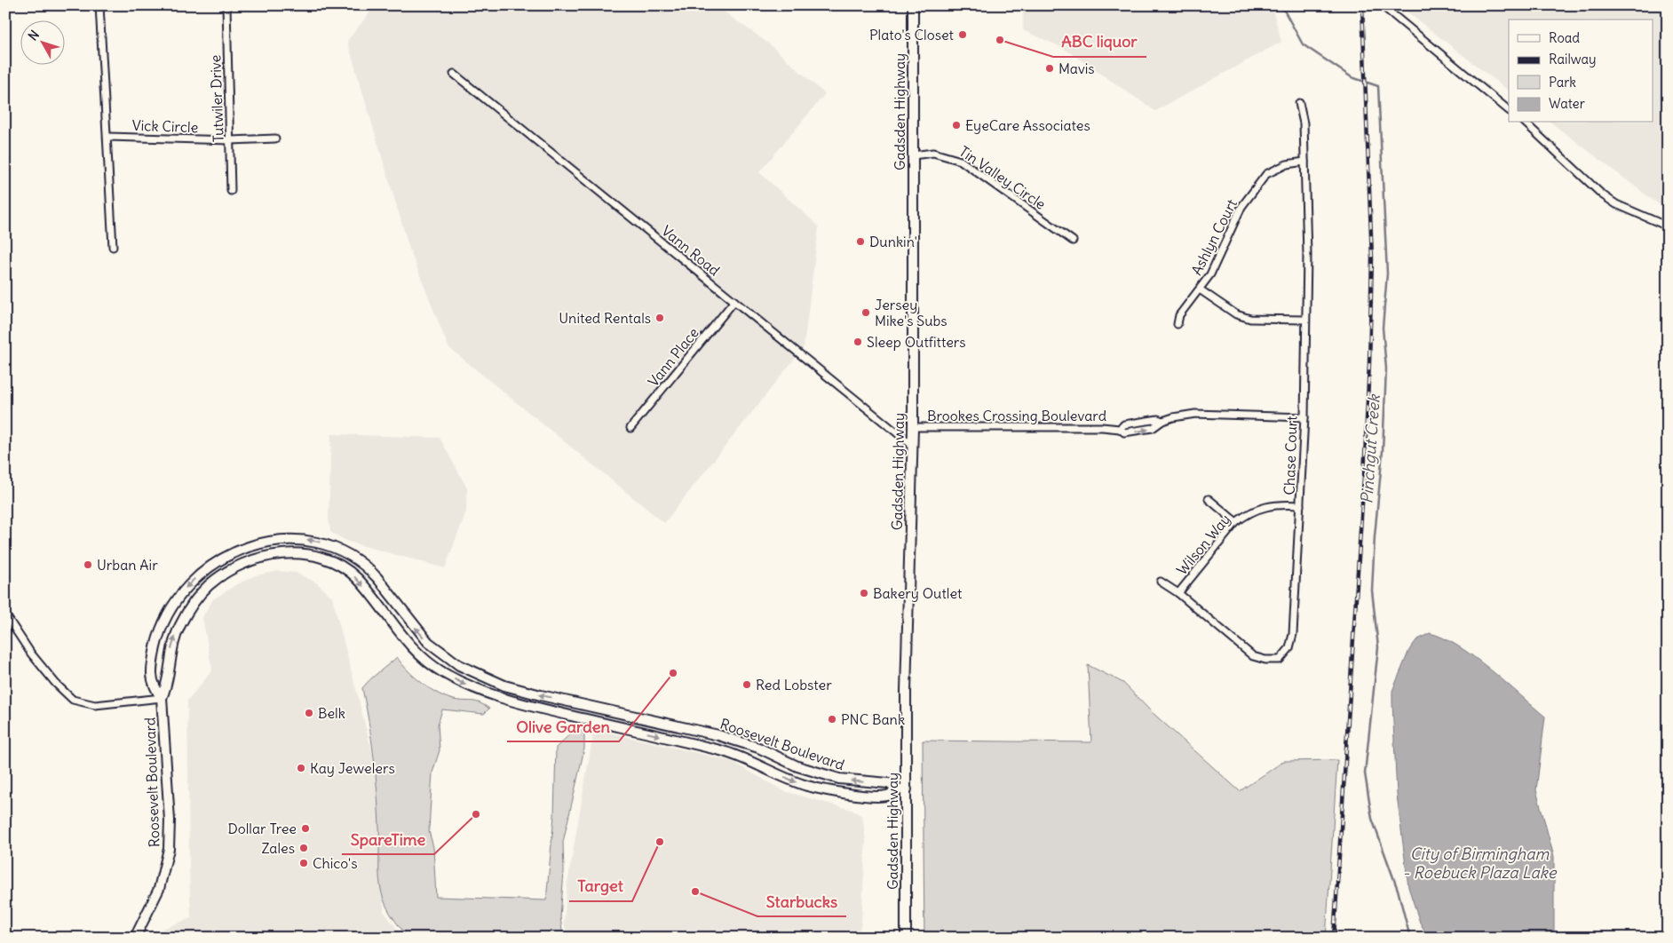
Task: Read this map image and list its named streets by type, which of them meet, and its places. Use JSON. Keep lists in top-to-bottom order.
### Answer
{
  "streets": {
    "street": [
      "Tutwiler Drive",
      "Gadsden Highway",
      "Vick Circle",
      "Tin Valley Circle",
      "Ashlyn Court",
      "Vann Road",
      "Vann Place",
      "Brookes Crossing Boulevard",
      "Chase Court",
      "Wilson Way",
      "Roosevelt Boulevard"
    ]
  },
  "crossings": [
    ["Tutwiler Drive", "Vick Circle"],
    ["Gadsden Highway", "Tin Valley Circle"],
    ["Gadsden Highway", "Vann Road"],
    ["Gadsden Highway", "Brookes Crossing Boulevard"],
    ["Gadsden Highway", "Roosevelt Boulevard"],
    ["Ashlyn Court", "Chase Court"],
    ["Vann Road", "Vann Place"],
    ["Brookes Crossing Boulevard", "Chase Court"],
    ["Chase Court", "Wilson Way"]
  ],
  "water": ["Pinchgut Creek", "City of Birmingham - Roebuck Plaza Lake"],
  "places": [
    "Plato's Closet",
    "ABC liquor",
    "Mavis",
    "EyeCare Associates",
    "Dunkin'",
    "Jersey Mike's Subs",
    "United Rentals",
    "Sleep Outfitters",
    "Urban Air",
    "Bakery Outlet",
    "Olive Garden",
    "Red Lobster",
    "Belk",
    "PNC Bank",
    "Kay Jewelers",
    "SpareTime",
    "Dollar Tree",
    "Target",
    "Zales",
    "Chico's",
    "Starbucks"
  ],
  "legend": [
    "Road",
    "Railway",
    "Park",
    "Water"
  ],
  "north": "top left"
}
